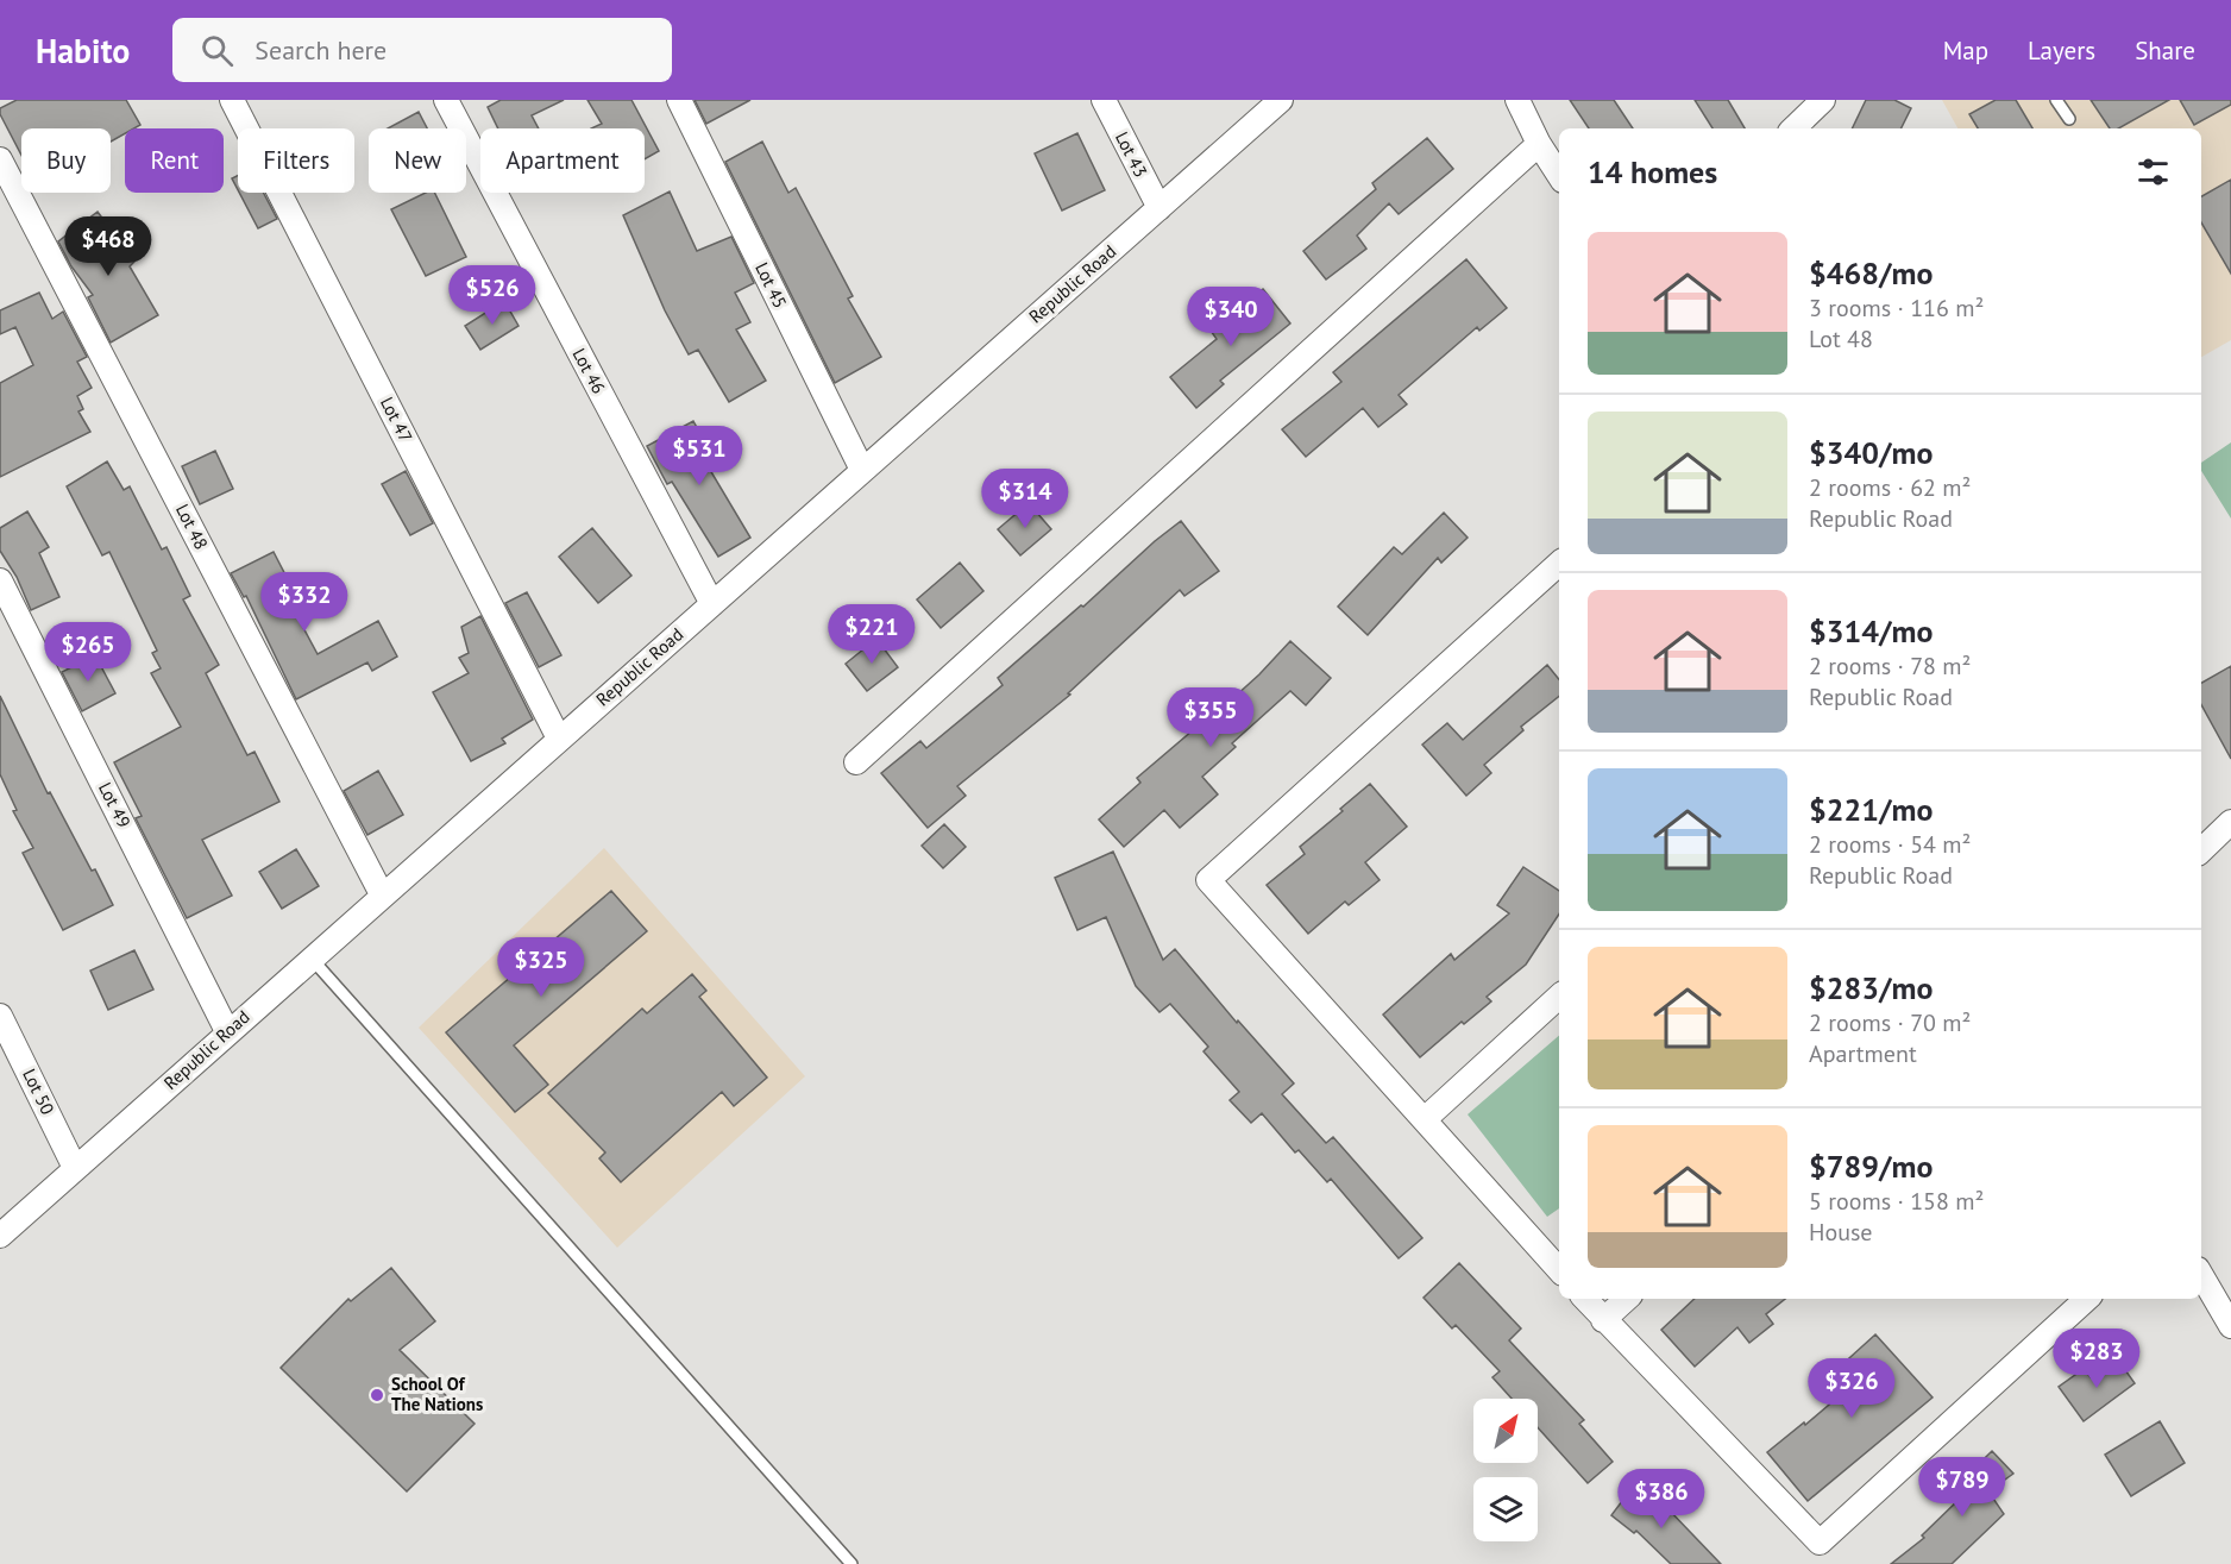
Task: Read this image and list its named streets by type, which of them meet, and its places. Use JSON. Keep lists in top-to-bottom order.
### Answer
{
  "streets": {
    "street": [
      "Lot 43",
      "Republic Road",
      "Lot 45",
      "Lot 46",
      "Lot 47",
      "Lot 48",
      "Lot 49",
      "Lot 50"
    ]
  },
  "crossings": [
    ["Lot 43", "Republic Road"],
    ["Republic Road", "Lot 45"],
    ["Republic Road", "Lot 46"],
    ["Republic Road", "Lot 47"],
    ["Republic Road", "Lot 48"],
    ["Republic Road", "Lot 49"],
    ["Republic Road", "Lot 50"]
  ],
  "places": ["School Of The Nations"],
  "north": "top right",
  "page": {
    "header": "Habito",
    "search": "Search here",
    "nav": ["Map", "Layers", "Share"],
    "chip": [
      "Buy",
      "Rent",
      "Filters",
      "New",
      "Apartment"
    ],
    "heading": "14 homes",
    "list": [
      {
        "name": "$468/mo",
        "note": "3 rooms · 116 m² · Lot 48"
      },
      {
        "name": "$340/mo",
        "note": "2 rooms · 62 m² · Republic Road"
      },
      {
        "name": "$314/mo",
        "note": "2 rooms · 78 m² · Republic Road"
      },
      {
        "name": "$221/mo",
        "note": "2 rooms · 54 m² · Republic Road"
      },
      {
        "name": "$283/mo",
        "note": "2 rooms · 70 m² · Apartment"
      },
      {
        "name": "$789/mo",
        "note": "5 rooms · 158 m² · House"
      }
    ],
    "price": [
      "$468",
      "$526",
      "$340",
      "$531",
      "$314",
      "$332",
      "$221",
      "$265",
      "$355",
      "$325",
      "$283",
      "$326",
      "$789",
      "$386"
    ]
  }
}
